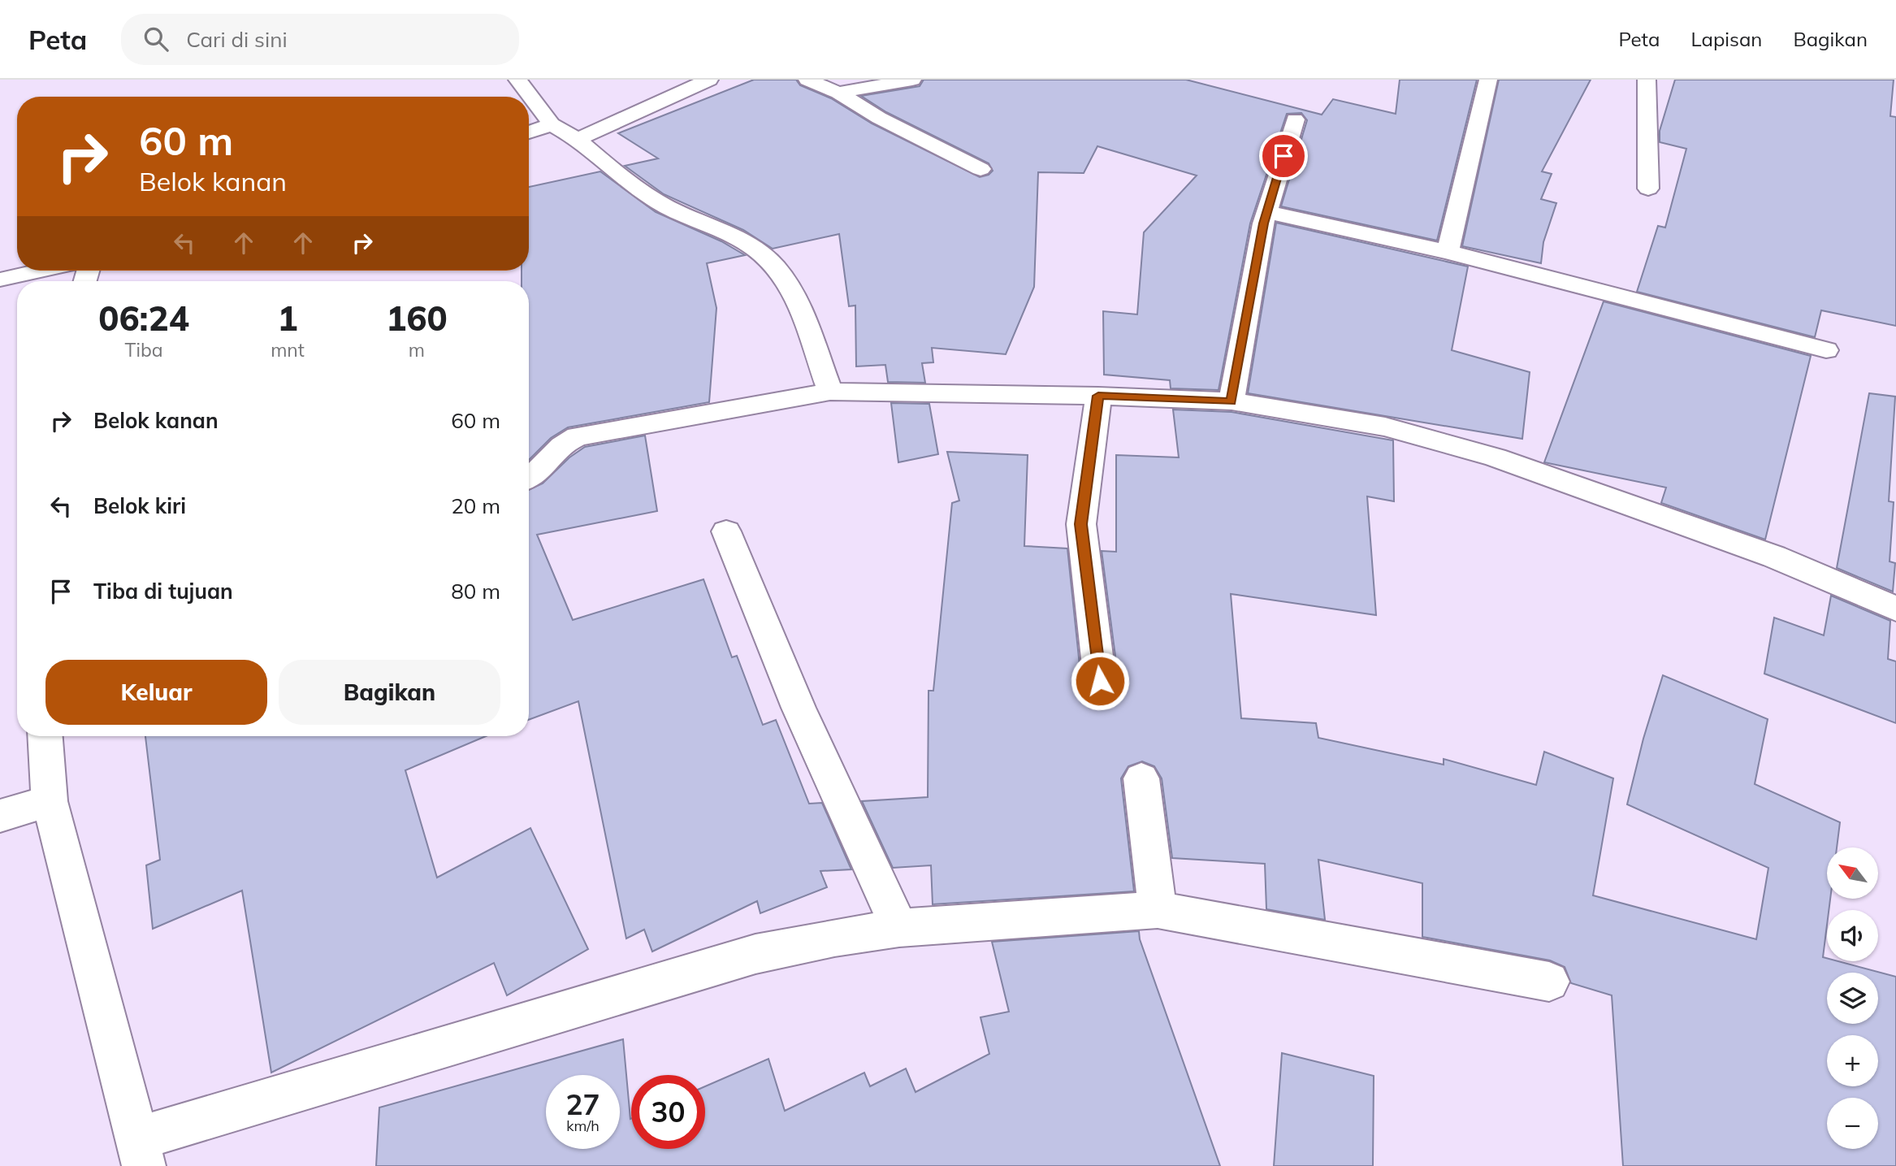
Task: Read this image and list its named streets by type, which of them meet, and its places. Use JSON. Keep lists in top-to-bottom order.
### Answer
{
  "north": "top left",
  "page": {
    "header": "Peta",
    "search": "Cari di sini",
    "nav": ["Peta", "Lapisan", "Bagikan"],
    "turn": ["60 m", "Belok kanan"],
    "eta": [
      "06:24",
      "Tiba",
      "1",
      "mnt",
      "160",
      "m"
    ],
    "list": [
      {
        "name": "Belok kanan",
        "value": "60 m"
      },
      {
        "name": "Belok kiri",
        "value": "20 m"
      },
      {
        "name": "Tiba di tujuan",
        "value": "80 m"
      }
    ],
    "buttons": ["Keluar", "Bagikan"],
    "map_buttons": ["+", "−"],
    "speed": "27 km/h",
    "limit": "30"
  }
}
